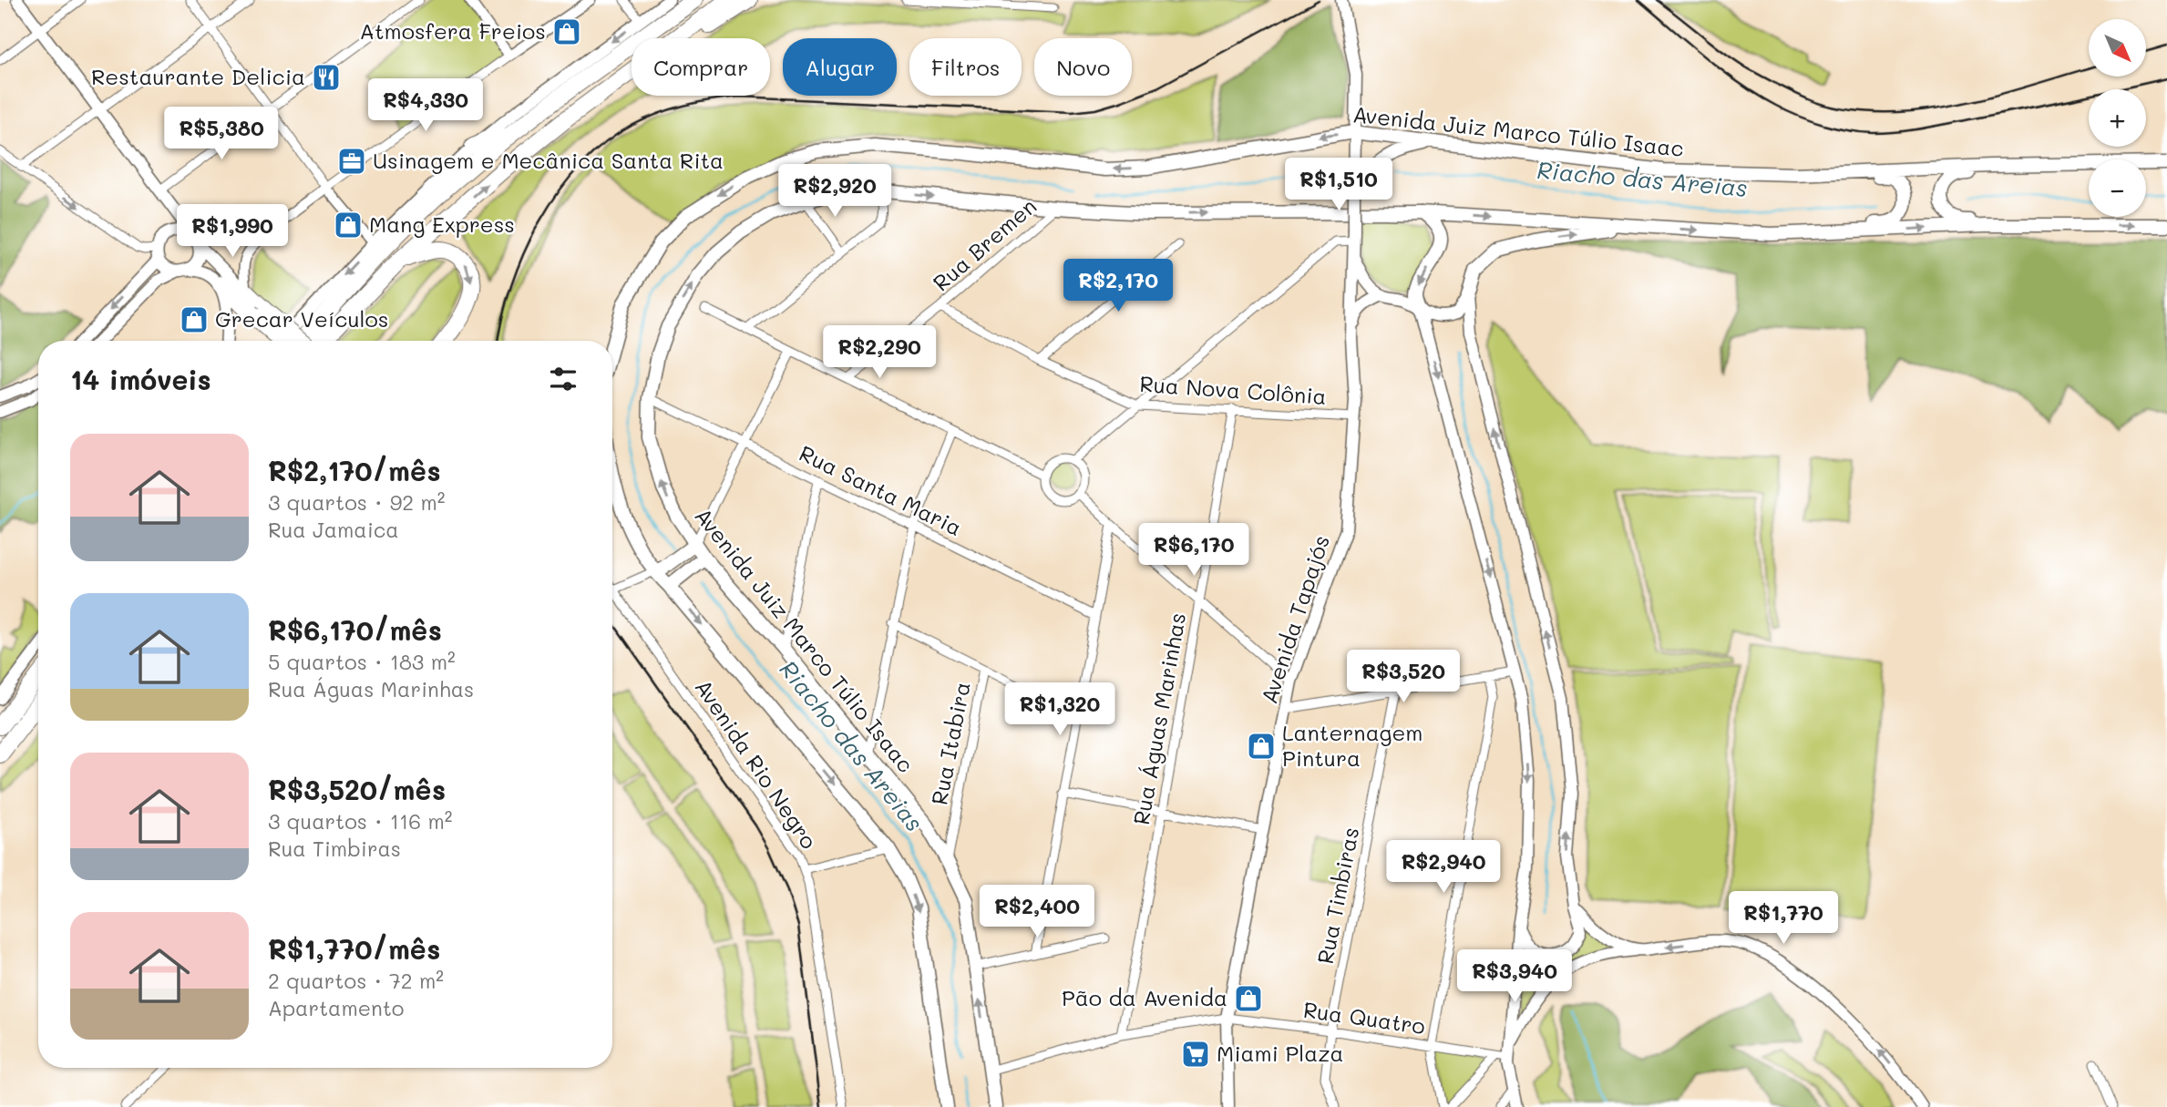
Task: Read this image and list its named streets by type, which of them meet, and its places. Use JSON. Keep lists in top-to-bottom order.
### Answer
{
  "streets": {
    "main road": ["Avenida Juiz Marco Túlio Isaac", "Avenida Tapajós"],
    "street": [
      "Rua Bremen",
      "Rua Nova Colônia",
      "Rua Santa Maria",
      "Rua Águas Marinhas",
      "Rua Itabira",
      "Avenida Rio Negro",
      "Rua Timbiras",
      "Rua Quatro"
    ]
  },
  "crossings": [
    ["Avenida Juiz Marco Túlio Isaac", "Rua Bremen"],
    ["Avenida Juiz Marco Túlio Isaac", "Rua Santa Maria"],
    ["Avenida Juiz Marco Túlio Isaac", "Rua Itabira"],
    ["Avenida Juiz Marco Túlio Isaac", "Rua Quatro"],
    ["Rua Bremen", "Rua Nova Colônia"],
    ["Rua Nova Colônia", "Avenida Tapajós"],
    ["Rua Nova Colônia", "Rua Águas Marinhas"],
    ["Avenida Tapajós", "Rua Quatro"],
    ["Rua Águas Marinhas", "Rua Quatro"],
    ["Rua Timbiras", "Rua Quatro"]
  ],
  "water": ["Riacho das Areias"],
  "places": {
    "shop": [
      "Atmosfera Freios",
      "Mang Express",
      "Grecar Veículos",
      "Lanternagem Pintura",
      "Pão da Avenida"
    ],
    "restaurant": ["Restaurante Delicia"],
    "office": ["Usinagem e Mecânica Santa Rita"],
    "supermarket": ["Miami Plaza"]
  },
  "north": "bottom right",
  "page": {
    "map_buttons": ["+", "−"],
    "chip": [
      "Comprar",
      "Alugar",
      "Filtros",
      "Novo"
    ],
    "price": [
      "R$4,330",
      "R$5,380",
      "R$1,510",
      "R$2,920",
      "R$1,990",
      "R$2,170",
      "R$2,290",
      "R$6,170",
      "R$3,520",
      "R$1,320",
      "R$2,940",
      "R$2,400",
      "R$1,770",
      "R$3,940"
    ],
    "heading": "14 imóveis",
    "list": [
      {
        "name": "R$2,170/mês",
        "note": "3 quartos · 92 m² · Rua Jamaica"
      },
      {
        "name": "R$6,170/mês",
        "note": "5 quartos · 183 m² · Rua Águas Marinhas"
      },
      {
        "name": "R$3,520/mês",
        "note": "3 quartos · 116 m² · Rua Timbiras"
      },
      {
        "name": "R$1,770/mês",
        "note": "2 quartos · 72 m² · Apartamento"
      }
    ]
  }
}
